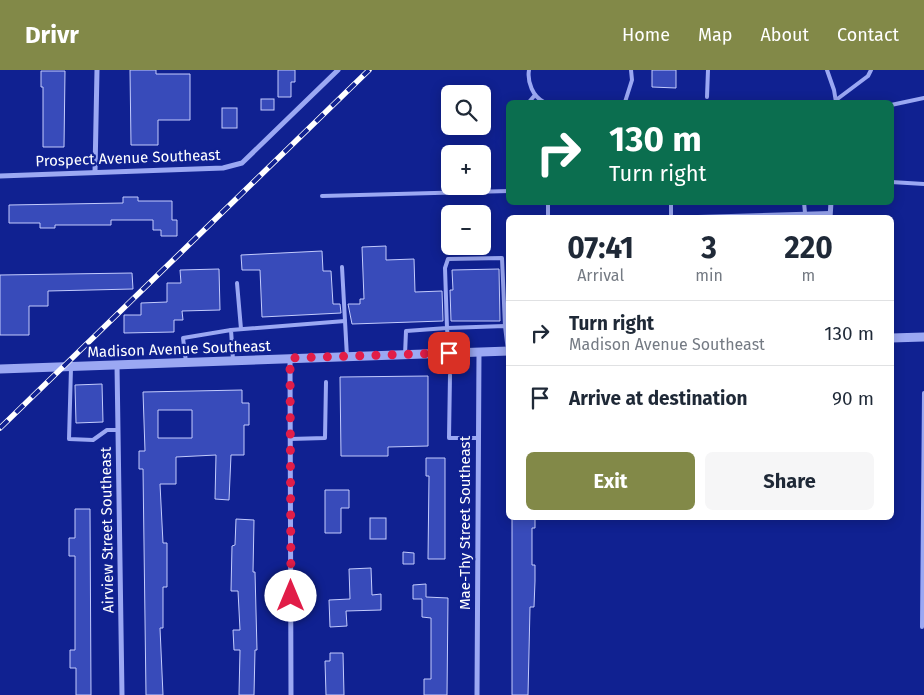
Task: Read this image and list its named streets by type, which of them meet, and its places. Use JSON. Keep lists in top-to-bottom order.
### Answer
{
  "streets": {
    "street": [
      "Prospect Avenue Southeast",
      "Madison Avenue Southeast",
      "Mae-Thy Street Southeast",
      "Airview Street Southeast"
    ]
  },
  "crossings": [
    ["Madison Avenue Southeast", "Mae-Thy Street Southeast"],
    ["Madison Avenue Southeast", "Airview Street Southeast"]
  ],
  "page": {
    "header": "Drivr",
    "nav": [
      "Home",
      "Map",
      "About",
      "Contact"
    ],
    "map_buttons": ["+", "−"],
    "turn": ["130 m", "Turn right"],
    "eta": [
      "07:41",
      "Arrival",
      "3",
      "min",
      "220",
      "m"
    ],
    "list": [
      {
        "name": "Turn right",
        "note": "Madison Avenue Southeast",
        "value": "130 m"
      },
      {
        "name": "Arrive at destination",
        "value": "90 m"
      }
    ],
    "buttons": ["Exit", "Share"]
  }
}
